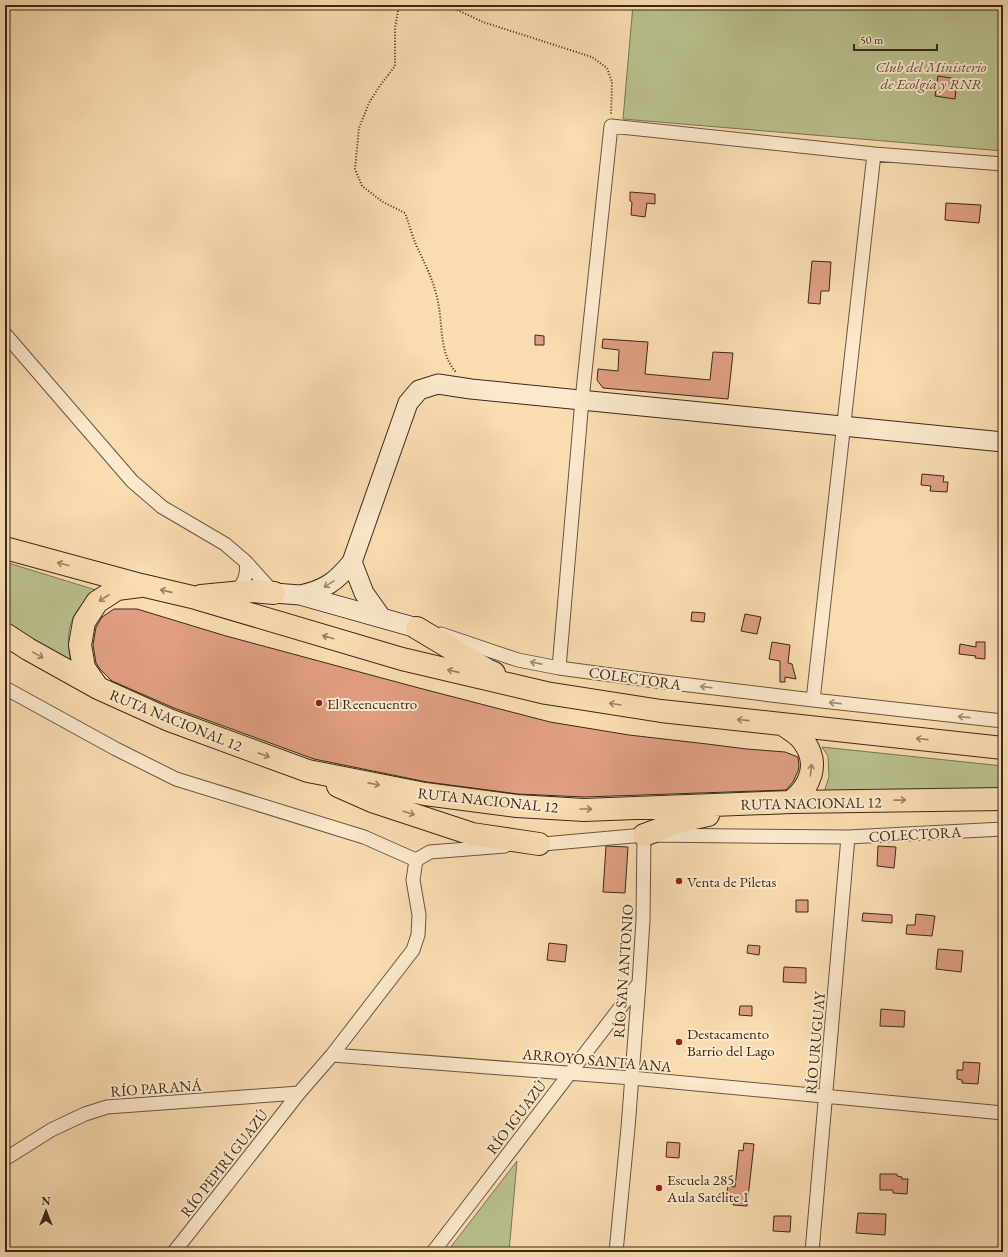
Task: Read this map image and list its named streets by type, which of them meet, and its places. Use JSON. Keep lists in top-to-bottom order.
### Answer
{
  "streets": {
    "highway": ["RUTA NACIONAL 12"],
    "main road": ["COLECTORA"],
    "street": [
      "RÍO SAN ANTONIO",
      "RÍO URUGUAY",
      "ARROYO SANTA ANA",
      "RÍO PARANÁ",
      "RÍO IGUAZÚ",
      "RÍO PEPIRÍ GUAZÚ"
    ]
  },
  "crossings": [
    ["COLECTORA", "RÍO SAN ANTONIO"],
    ["COLECTORA", "RÍO URUGUAY"],
    ["COLECTORA", "RÍO PEPIRÍ GUAZÚ"],
    ["RÍO SAN ANTONIO", "ARROYO SANTA ANA"],
    ["RÍO SAN ANTONIO", "RÍO IGUAZÚ"],
    ["RÍO URUGUAY", "ARROYO SANTA ANA"],
    ["ARROYO SANTA ANA", "RÍO IGUAZÚ"],
    ["ARROYO SANTA ANA", "RÍO PEPIRÍ GUAZÚ"],
    ["RÍO PARANÁ", "RÍO PEPIRÍ GUAZÚ"]
  ],
  "one_way": ["COLECTORA"],
  "parks": ["Club del Ministerio de Ecolgía y RNR"],
  "places": [
    "El Reencuentro",
    "Venta de Piletas",
    "Destacamento Barrio del Lago",
    "Escuela 285 Aula Satélite 1"
  ],
  "scale_bar": "50 m",
  "north": "top"
}
